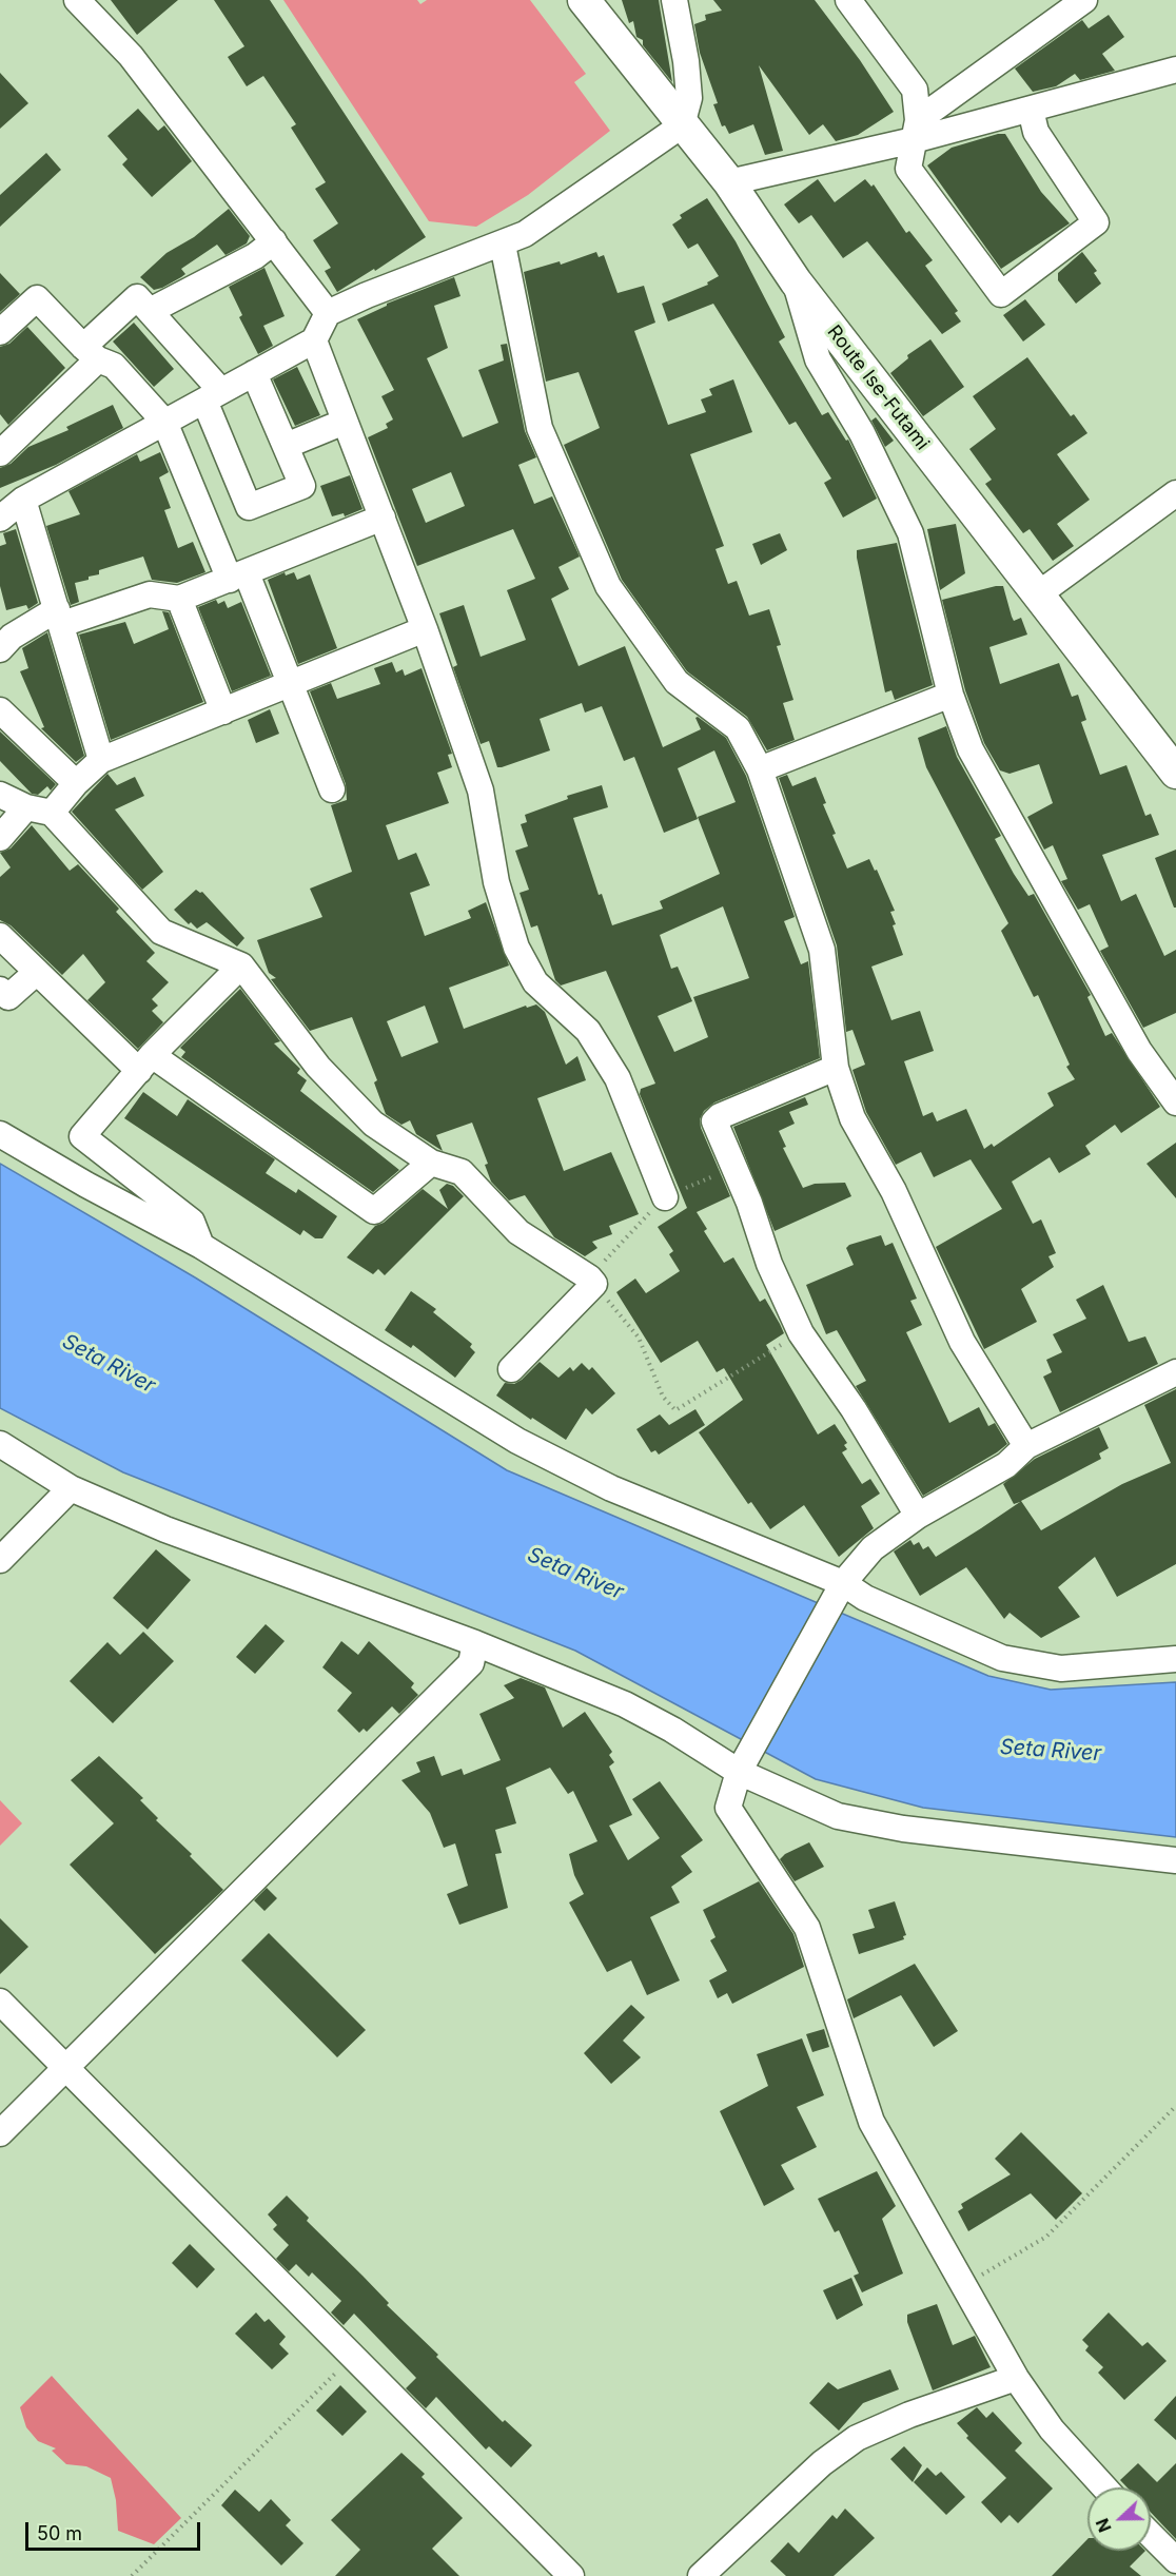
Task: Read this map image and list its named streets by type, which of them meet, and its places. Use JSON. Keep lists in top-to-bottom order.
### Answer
{
  "streets": {
    "main road": ["Route Ise-Futami"]
  },
  "water": ["Seta River"],
  "scale_bar": "50 m",
  "north": "left"
}
